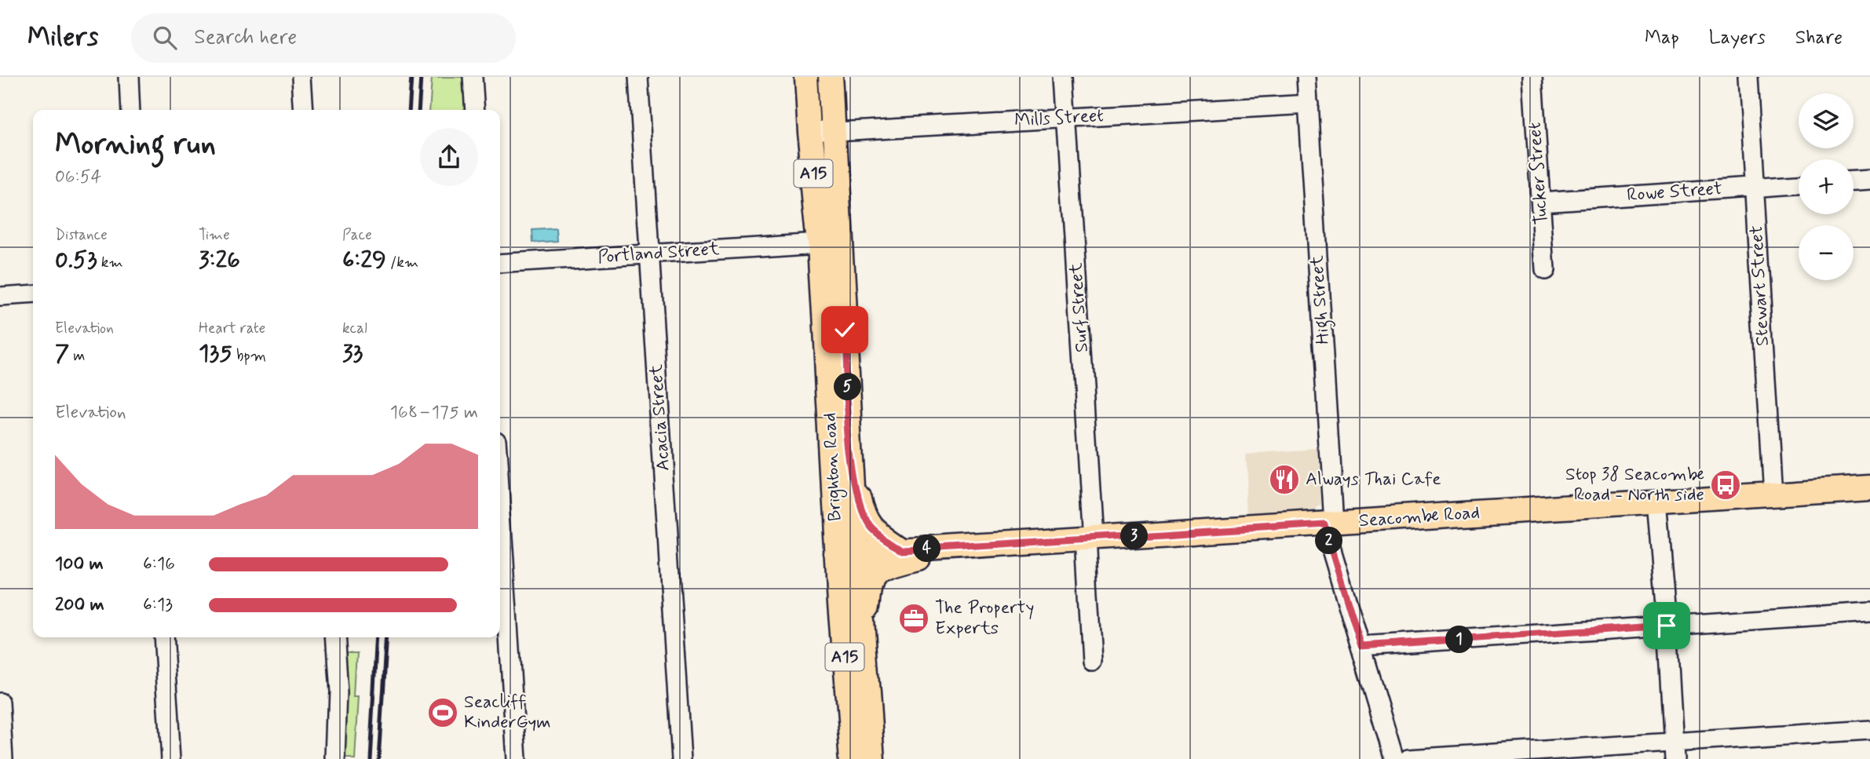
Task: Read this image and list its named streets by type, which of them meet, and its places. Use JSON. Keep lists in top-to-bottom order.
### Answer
{
  "streets": {
    "main road": ["A15", "Brighton Road", "Seacombe Road"],
    "street": [
      "Mills Street",
      "Tucker Street",
      "Rowe Street",
      "Portland Street",
      "Stewart Street",
      "High Street",
      "Surf Street",
      "Acacia Street"
    ]
  },
  "crossings": [
    ["Mills Street", "High Street"],
    ["Mills Street", "Surf Street"],
    ["Mills Street", "Brighton Road"],
    ["Tucker Street", "Rowe Street"],
    ["Rowe Street", "Stewart Street"],
    ["Portland Street", "Acacia Street"],
    ["Portland Street", "Brighton Road"],
    ["Stewart Street", "Seacombe Road"],
    ["High Street", "Seacombe Road"],
    ["Surf Street", "Seacombe Road"],
    ["Brighton Road", "Seacombe Road"]
  ],
  "places": {
    "restaurant": ["Always Thai Cafe"],
    "bus stop": ["Stop 38 Seacombe Road - North side"],
    "office": ["The Property Experts"],
    "sports": ["Seacliff KinderGym"]
  },
  "page": {
    "header": "Milers",
    "search": "Search here",
    "nav": ["Map", "Layers", "Share"],
    "map_buttons": ["+", "−"],
    "heading": ["Morning run", "06:54"],
    "stats": [
      ["Distance", "0.53 km"],
      ["Time", "3:26"],
      ["Pace", "6:29 /km"],
      ["Elevation", "7 m"],
      ["Heart rate", "135 bpm"],
      ["kcal", "33"]
    ],
    "pins": [
      "5",
      "3",
      "2",
      "4",
      "1"
    ],
    "chart": ["Elevation", "168–175 m"],
    "list": [
      {
        "name": "100 m",
        "note": "6:16"
      },
      {
        "name": "200 m",
        "note": "6:13"
      }
    ]
  }
}
